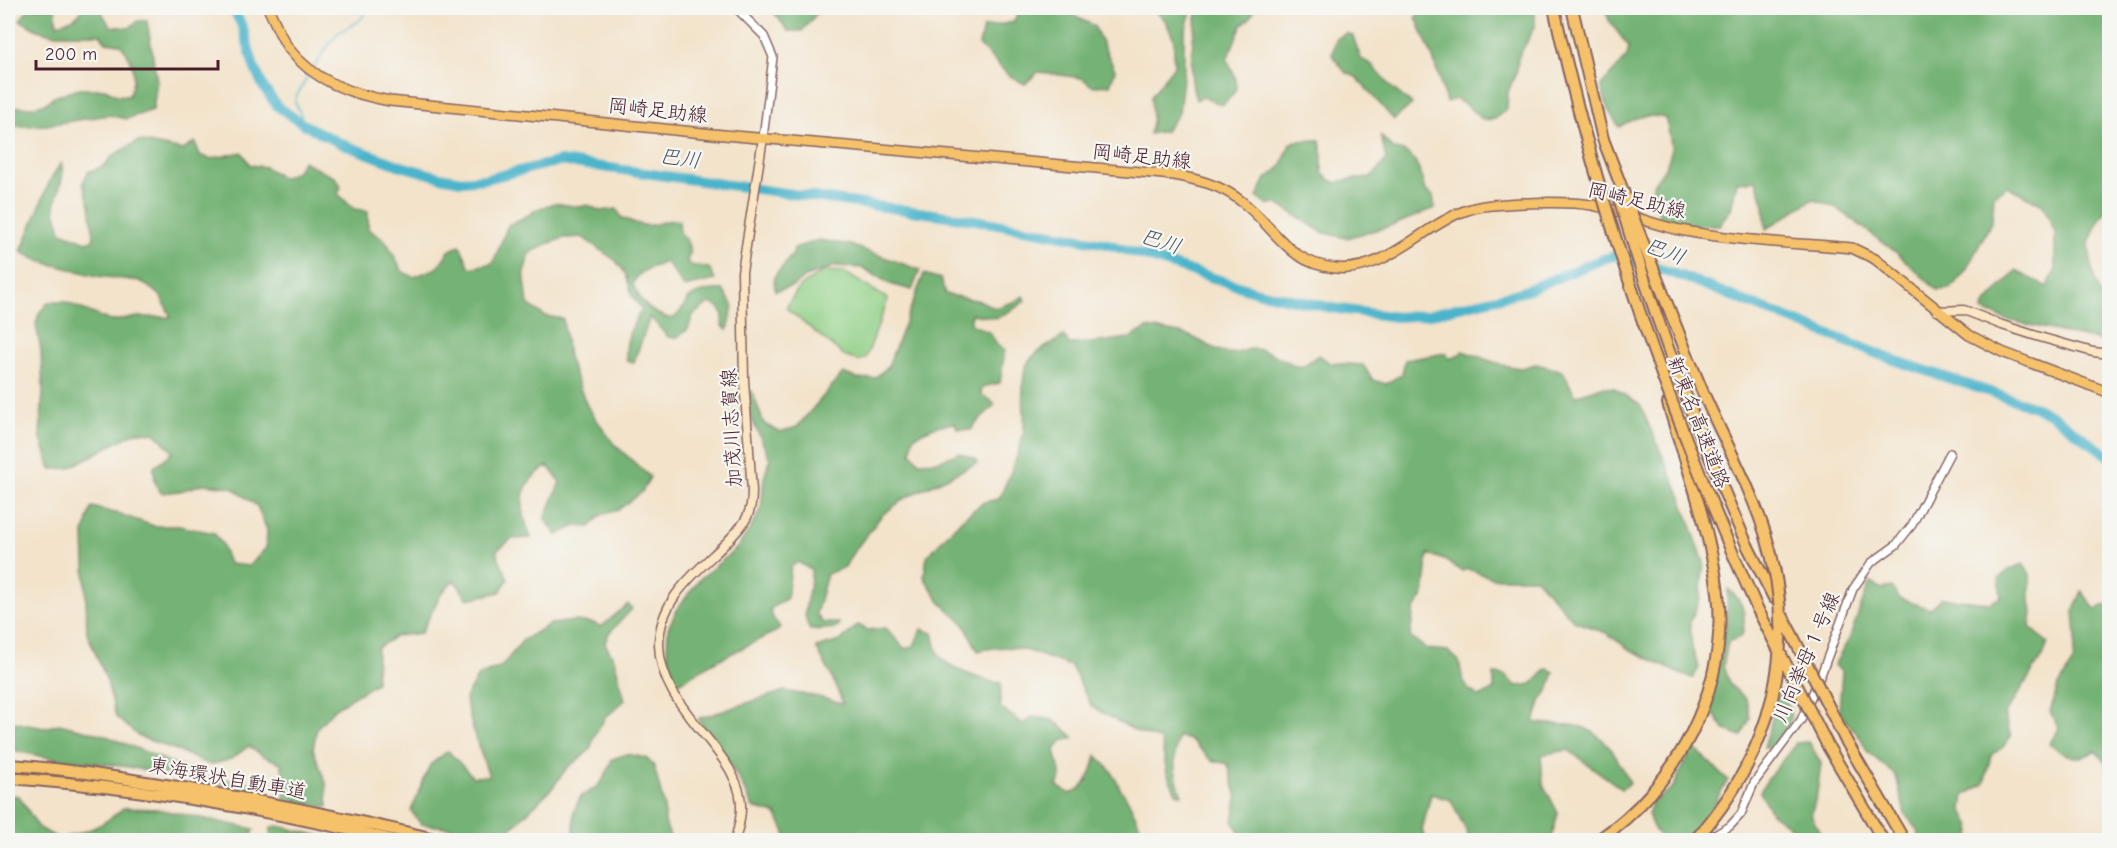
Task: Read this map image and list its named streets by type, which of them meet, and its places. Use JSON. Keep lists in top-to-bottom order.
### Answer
{
  "streets": {
    "highway": ["新東名高速道路", "東海環状自動車道"],
    "main road": ["岡崎足助線", "加茂川志賀線"],
    "street": ["川向挙母１号線"]
  },
  "crossings": [
    ["岡崎足助線", "加茂川志賀線"]
  ],
  "water": ["巴川"],
  "scale_bar": "200 m"
}
